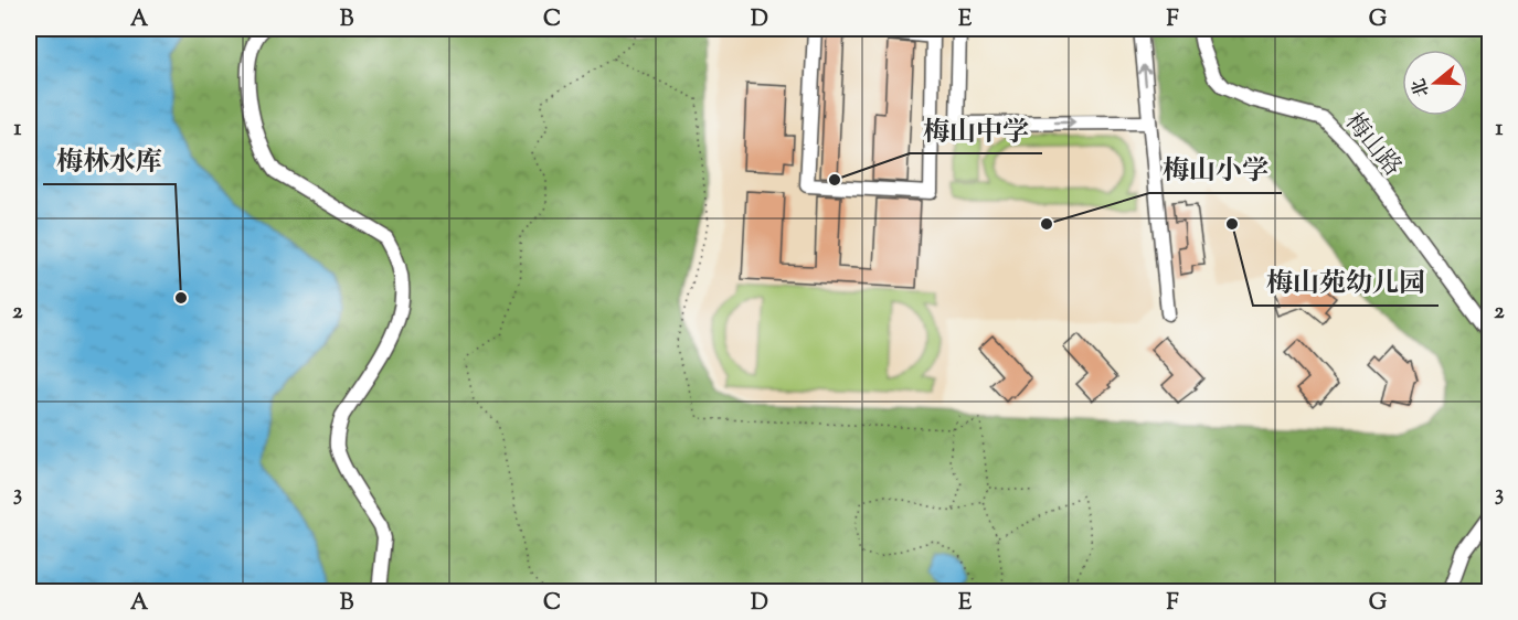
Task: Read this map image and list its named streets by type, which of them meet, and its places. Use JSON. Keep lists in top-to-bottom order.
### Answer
{
  "streets": {
    "street": ["梅山路"]
  },
  "places": [
    "梅山中学",
    "梅山小学",
    "梅山苑幼儿园",
    "梅林水库"
  ],
  "north": "left",
  "grid": {
    "columns": [
      "A",
      "B",
      "C",
      "D",
      "E",
      "F",
      "G"
    ],
    "rows": ["1", "2", "3"]
  }
}
